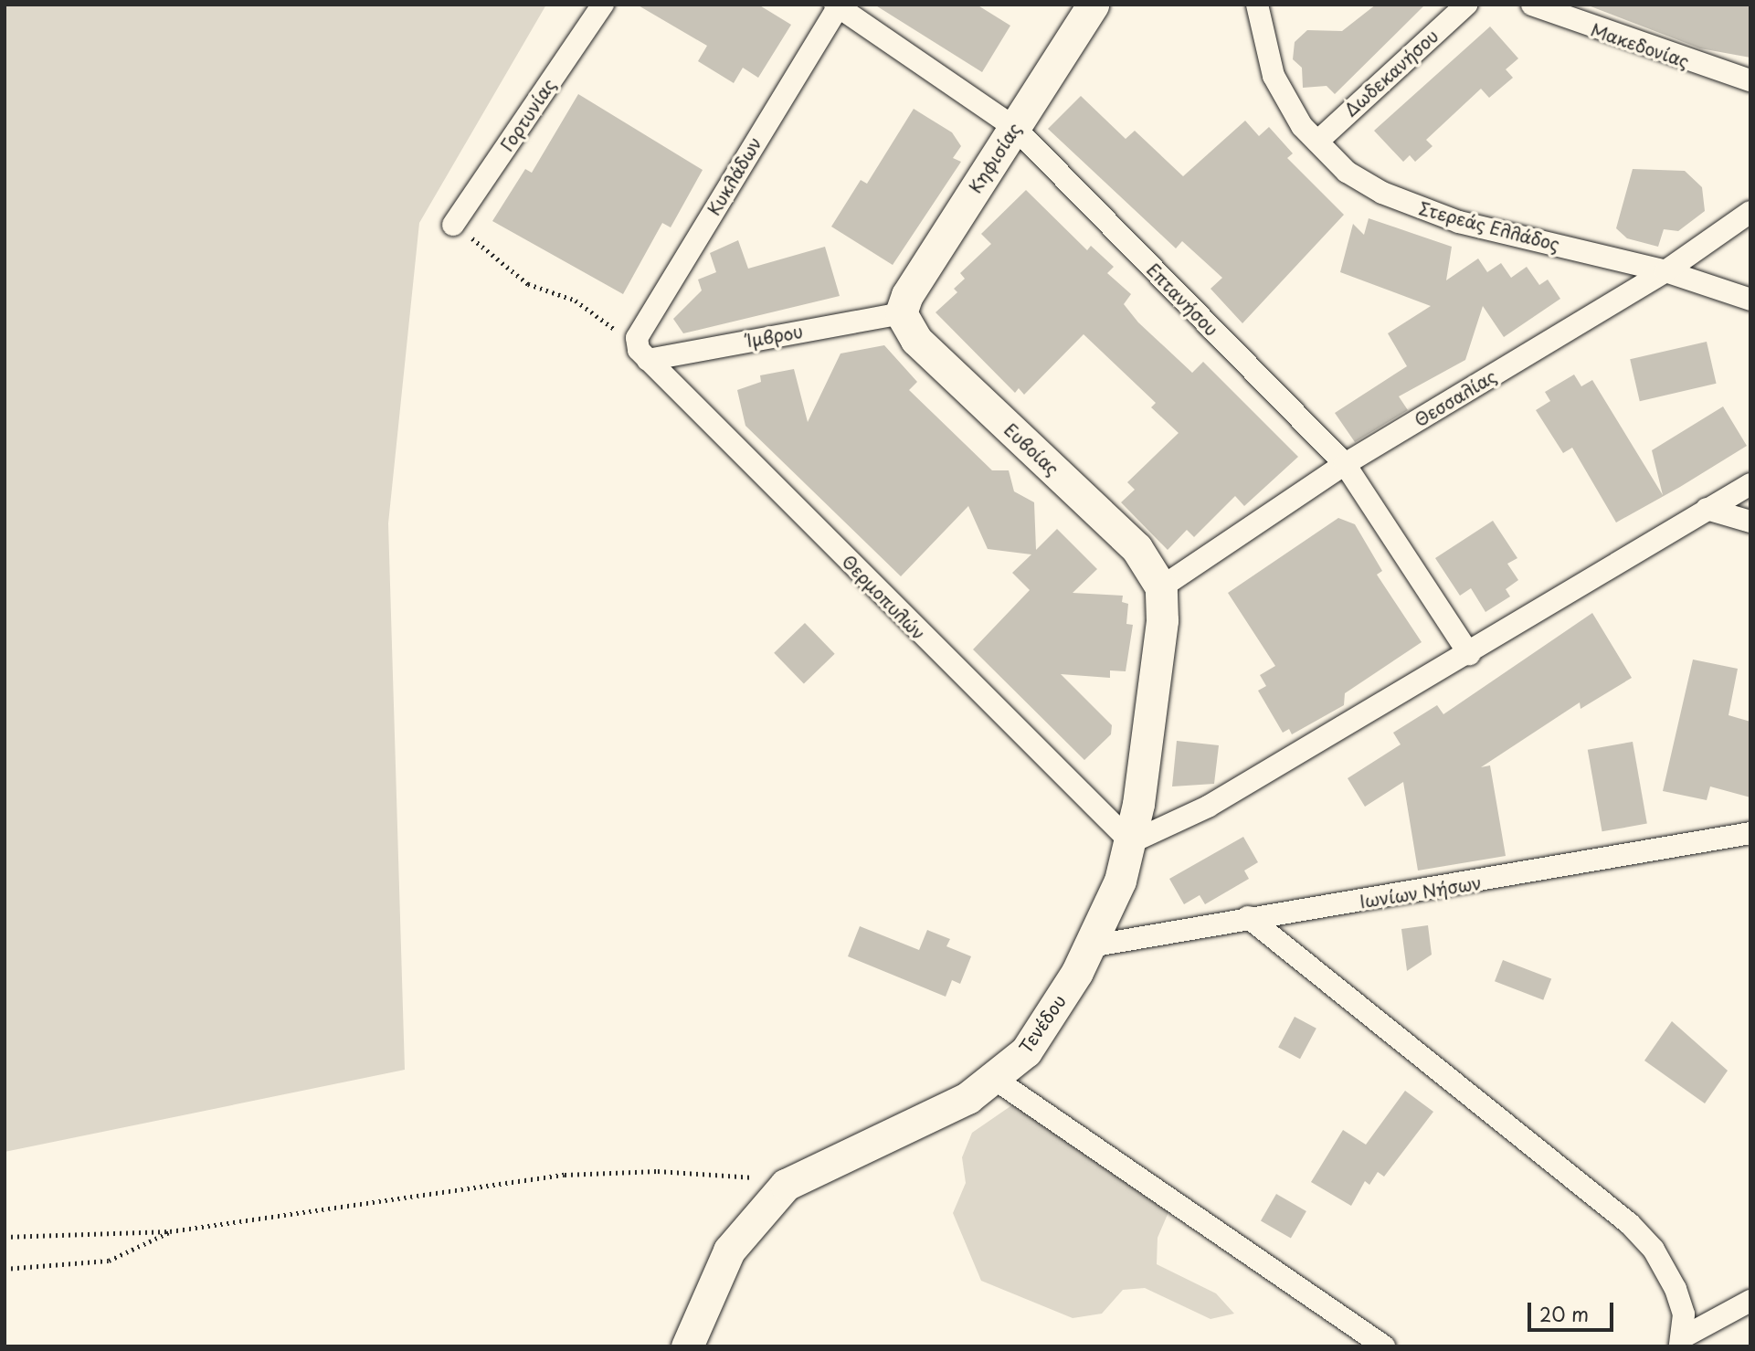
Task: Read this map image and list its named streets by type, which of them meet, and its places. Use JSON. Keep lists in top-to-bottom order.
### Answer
{
  "streets": {
    "street": [
      "Μακεδονίας",
      "Δωδεκανήσου",
      "Γορτυνίας",
      "Κηφισίας",
      "Κυκλάδων",
      "Στερεάς Ελλάδος",
      "Επτανήσου",
      "Ίμβρου",
      "Θεσσαλίας",
      "Ευβοίας",
      "Θερμοπυλών",
      "Ιωνίων Νήσων",
      "Τενέδου"
    ]
  },
  "crossings": [
    ["Δωδεκανήσου", "Στερεάς Ελλάδος"],
    ["Κηφισίας", "Επτανήσου"],
    ["Κηφισίας", "Ίμβρου"],
    ["Κηφισίας", "Ευβοίας"],
    ["Κυκλάδων", "Επτανήσου"],
    ["Κυκλάδων", "Ίμβρου"],
    ["Κυκλάδων", "Θερμοπυλών"],
    ["Στερεάς Ελλάδος", "Θεσσαλίας"],
    ["Επτανήσου", "Θεσσαλίας"],
    ["Ίμβρου", "Ευβοίας"],
    ["Ίμβρου", "Θερμοπυλών"],
    ["Θεσσαλίας", "Ευβοίας"],
    ["Θεσσαλίας", "Τενέδου"],
    ["Ευβοίας", "Τενέδου"],
    ["Θερμοπυλών", "Τενέδου"],
    ["Ιωνίων Νήσων", "Τενέδου"]
  ],
  "scale_bar": "20 m"
}
